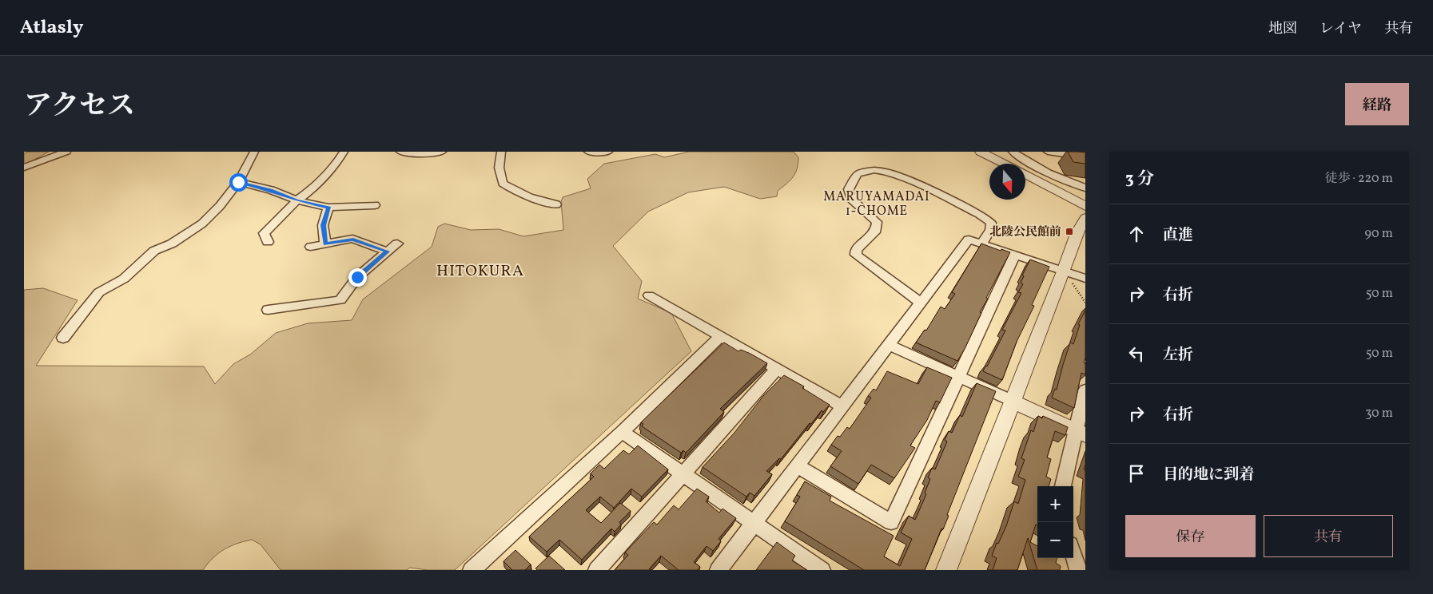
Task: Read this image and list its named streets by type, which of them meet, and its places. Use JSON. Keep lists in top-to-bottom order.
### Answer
{
  "districts": ["MARUYAMADAI 1-CHOME", "HITOKURA"],
  "places": {
    "transit": ["北陵公民館前"]
  },
  "north": "bottom",
  "page": {
    "header": "Atlasly",
    "nav": ["地図", "レイヤ", "共有"],
    "title": "アクセス",
    "buttons": [
      "経路",
      ["保存", "共有"]
    ],
    "heading": ["3 分", "徒歩 · 220 m"],
    "list": [
      ["直進", "90 m"],
      ["右折", "50 m"],
      ["左折", "50 m"],
      ["右折", "30 m"],
      "目的地に到着"
    ],
    "map_buttons": ["+", "−"]
  }
}
